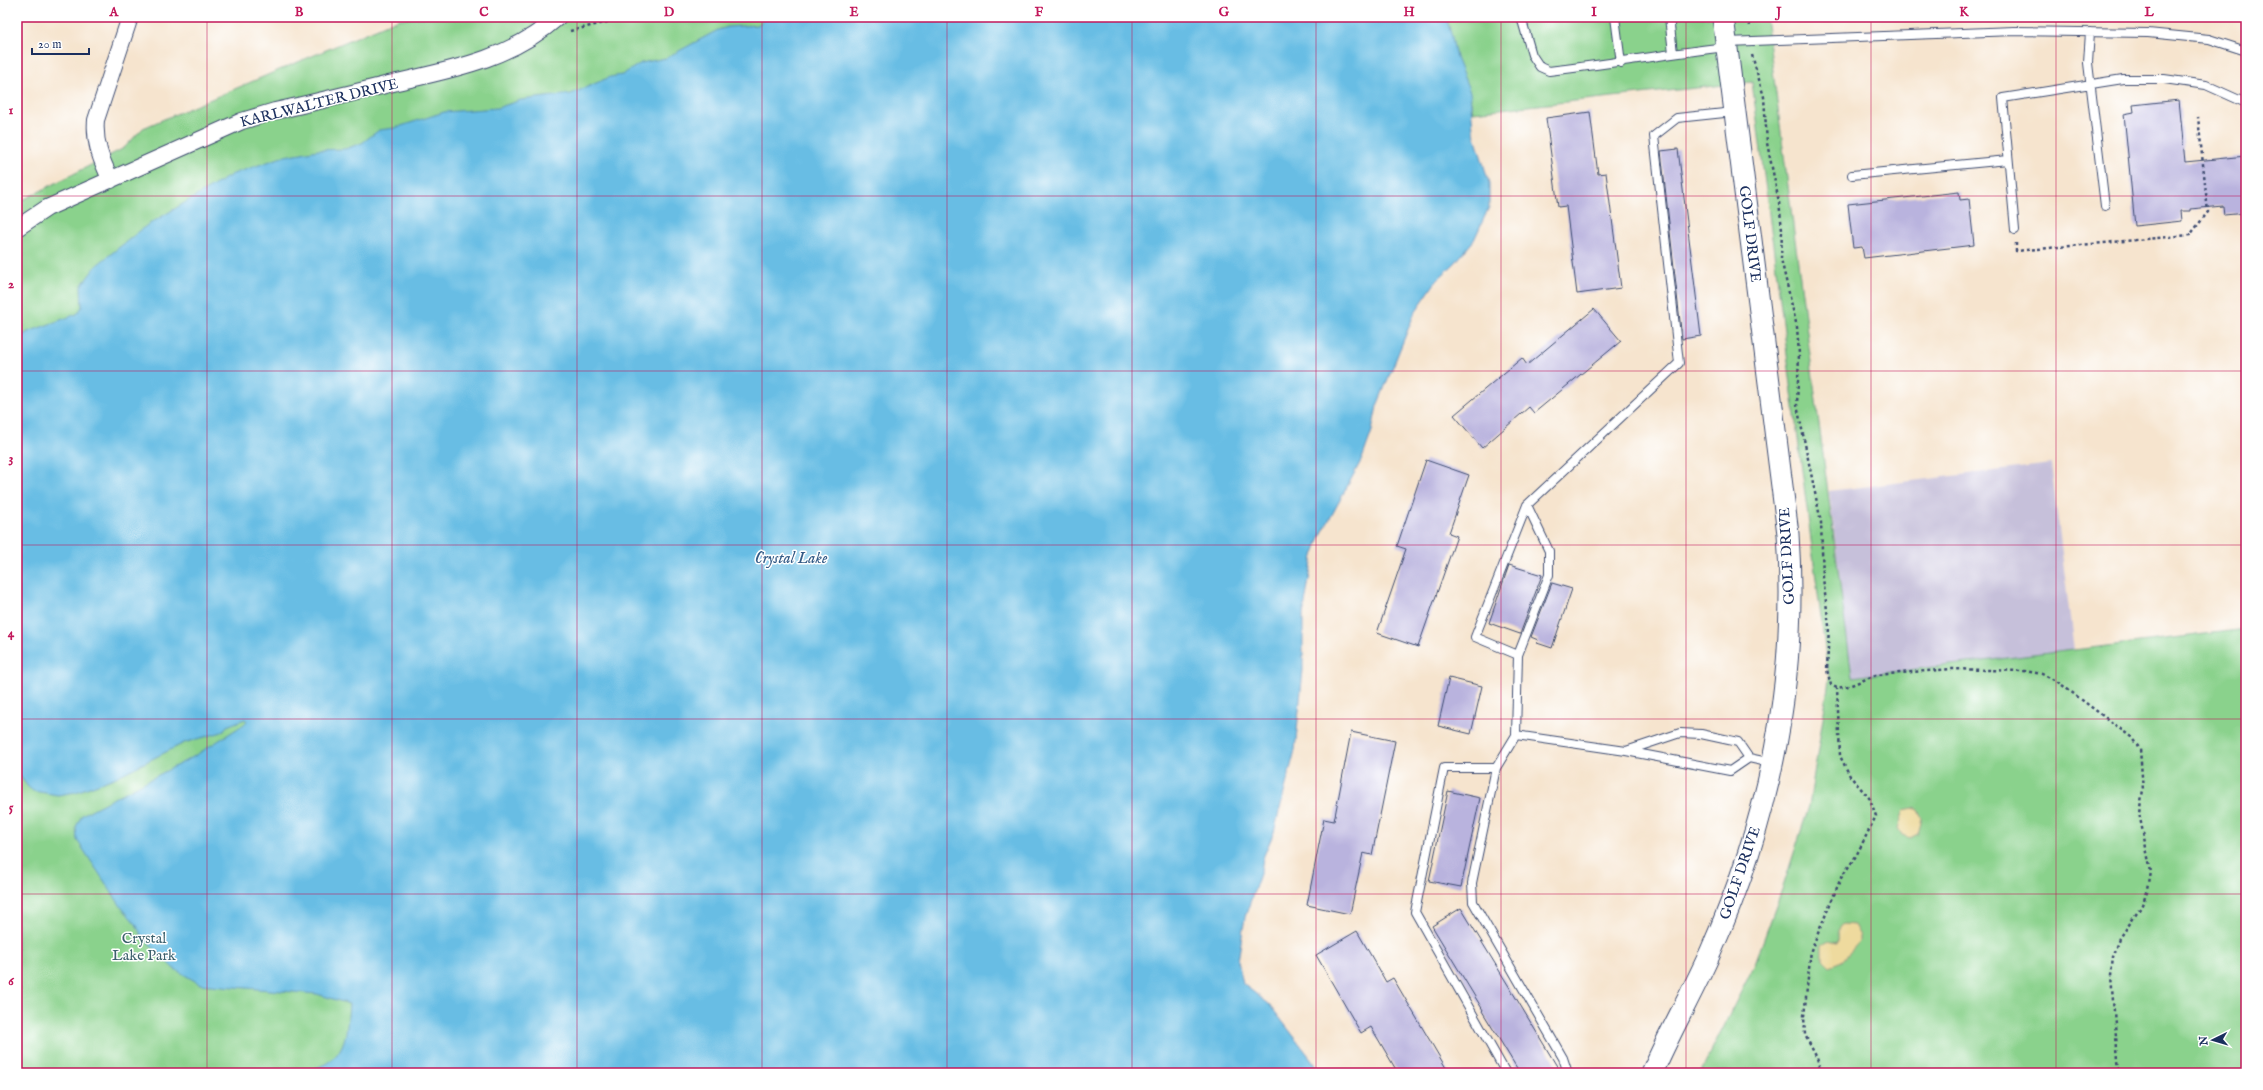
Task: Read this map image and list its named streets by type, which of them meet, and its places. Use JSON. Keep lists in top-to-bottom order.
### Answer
{
  "streets": {
    "street": ["KARLWALTER DRIVE", "GOLF DRIVE"]
  },
  "water": ["Crystal Lake"],
  "parks": ["Crystal Lake Park"],
  "scale_bar": "20 m",
  "north": "left",
  "grid": {
    "columns": [
      "A",
      "B",
      "C",
      "D",
      "E",
      "F",
      "G",
      "H",
      "I",
      "J",
      "K",
      "L"
    ],
    "rows": [
      "1",
      "2",
      "3",
      "4",
      "5",
      "6"
    ]
  }
}
